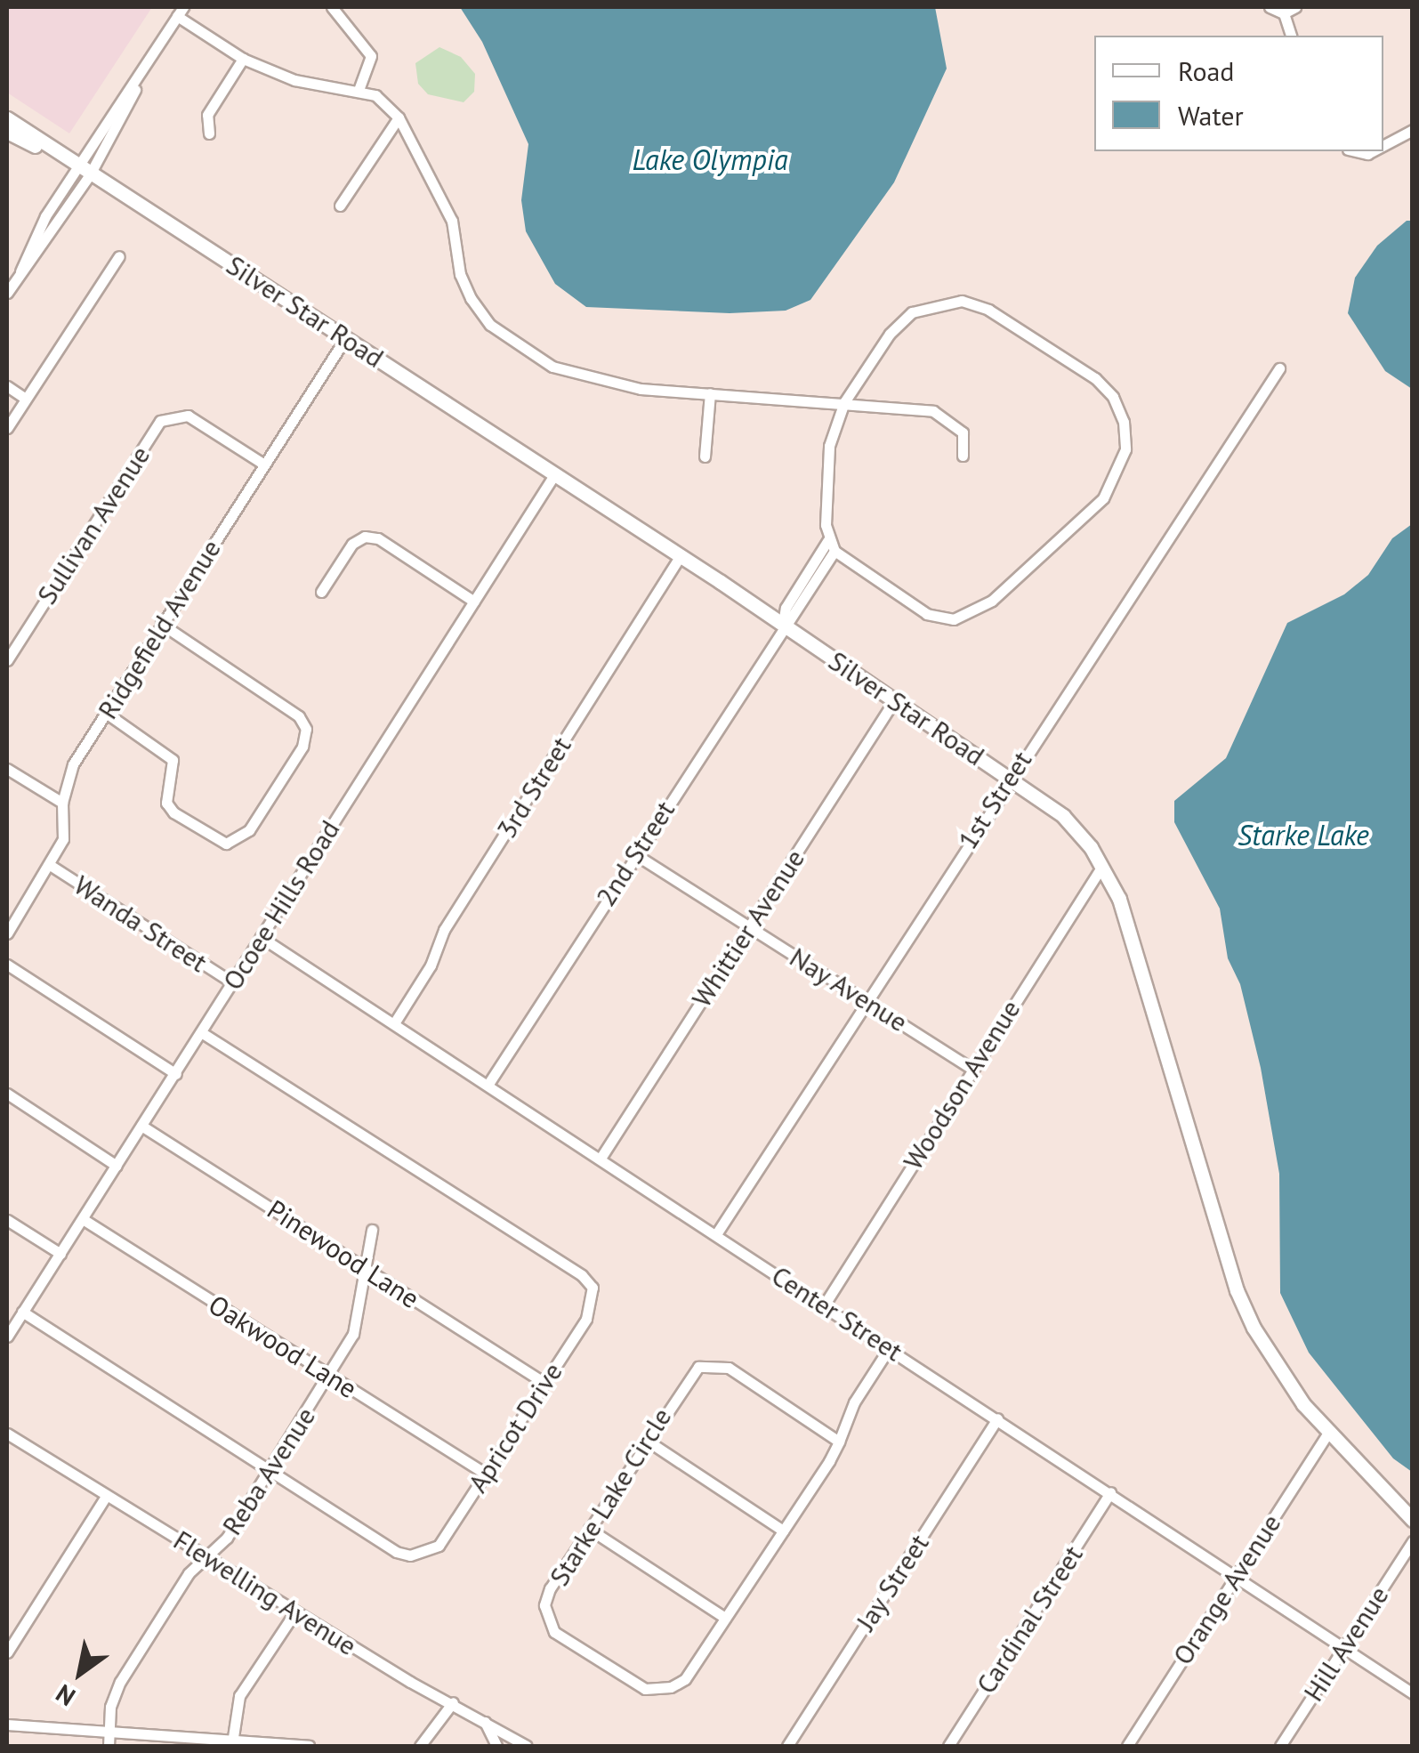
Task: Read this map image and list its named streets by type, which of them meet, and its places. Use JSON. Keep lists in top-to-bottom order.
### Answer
{
  "streets": {
    "main road": ["Silver Star Road"],
    "street": [
      "Sullivan Avenue",
      "Ridgefield Avenue",
      "3rd Street",
      "1st Street",
      "2nd Street",
      "Ocoee Hills Road",
      "Wanda Street",
      "Whittier Avenue",
      "Nay Avenue",
      "Woodson Avenue",
      "Pinewood Lane",
      "Center Street",
      "Oakwood Lane",
      "Apricot Drive",
      "Reba Avenue",
      "Starke Lake Circle",
      "Jay Street",
      "Orange Avenue",
      "Flewelling Avenue",
      "Cardinal Street",
      "Hill Avenue"
    ]
  },
  "crossings": [
    ["Silver Star Road", "Ridgefield Avenue"],
    ["Silver Star Road", "3rd Street"],
    ["Silver Star Road", "1st Street"],
    ["Silver Star Road", "2nd Street"],
    ["Silver Star Road", "Ocoee Hills Road"],
    ["Silver Star Road", "Whittier Avenue"],
    ["Silver Star Road", "Woodson Avenue"],
    ["Silver Star Road", "Orange Avenue"],
    ["Sullivan Avenue", "Ridgefield Avenue"],
    ["Ridgefield Avenue", "Wanda Street"],
    ["3rd Street", "Center Street"],
    ["1st Street", "Nay Avenue"],
    ["1st Street", "Center Street"],
    ["2nd Street", "Nay Avenue"],
    ["2nd Street", "Center Street"],
    ["Ocoee Hills Road", "Wanda Street"],
    ["Ocoee Hills Road", "Pinewood Lane"],
    ["Ocoee Hills Road", "Center Street"],
    ["Ocoee Hills Road", "Oakwood Lane"],
    ["Ocoee Hills Road", "Apricot Drive"],
    ["Whittier Avenue", "Nay Avenue"],
    ["Whittier Avenue", "Center Street"],
    ["Nay Avenue", "Woodson Avenue"],
    ["Woodson Avenue", "Center Street"],
    ["Pinewood Lane", "Apricot Drive"],
    ["Pinewood Lane", "Reba Avenue"],
    ["Center Street", "Starke Lake Circle"],
    ["Center Street", "Jay Street"],
    ["Center Street", "Orange Avenue"],
    ["Center Street", "Cardinal Street"],
    ["Center Street", "Hill Avenue"],
    ["Oakwood Lane", "Apricot Drive"],
    ["Oakwood Lane", "Reba Avenue"],
    ["Apricot Drive", "Reba Avenue"],
    ["Reba Avenue", "Flewelling Avenue"]
  ],
  "water": ["Lake Olympia", "Starke Lake"],
  "legend": ["Road", "Water"],
  "north": "bottom left"
}
